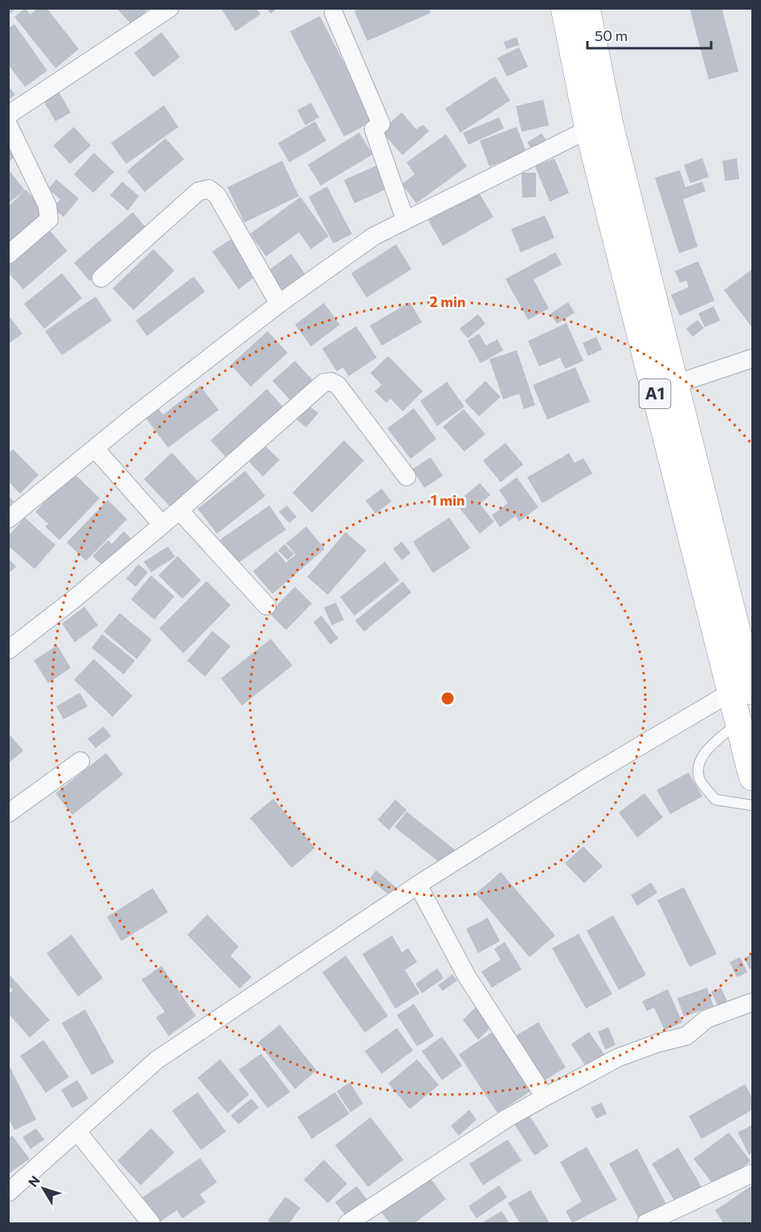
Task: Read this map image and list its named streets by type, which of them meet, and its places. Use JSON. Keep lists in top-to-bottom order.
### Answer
{
  "streets": {
    "highway": ["A1"]
  },
  "scale_bar": "50 m",
  "north": "top left",
  "rings": ["2 min", "1 min"]
}
